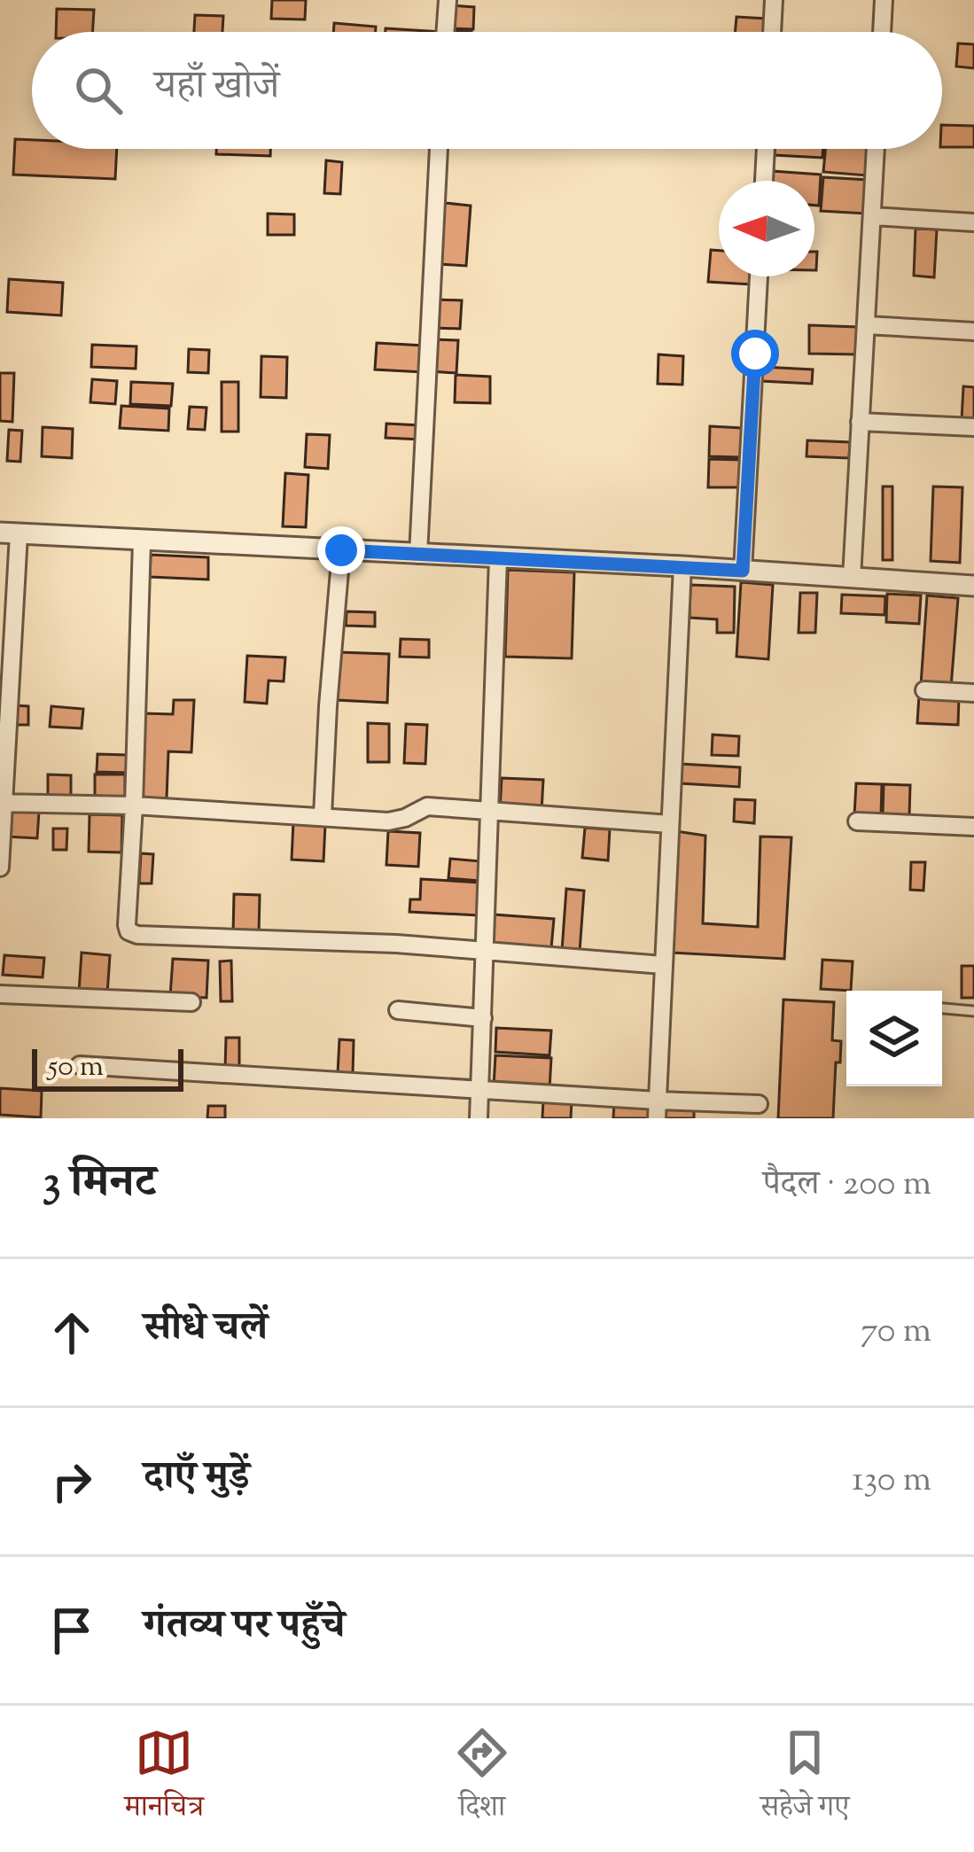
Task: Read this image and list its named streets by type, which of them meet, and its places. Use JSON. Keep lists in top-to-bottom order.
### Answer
{
  "scale_bar": "50 m",
  "north": "left",
  "page": {
    "search": "यहाँ खोजें",
    "scale": "50 m",
    "heading": ["3 मिनट", "पैदल · 200 m"],
    "list": [
      ["सीधे चलें", "70 m"],
      ["दाएँ मुड़ें", "130 m"],
      "गंतव्य पर पहुँचे"
    ],
    "nav": ["मानचित्र", "दिशा", "सहेजे गए"]
  }
}
